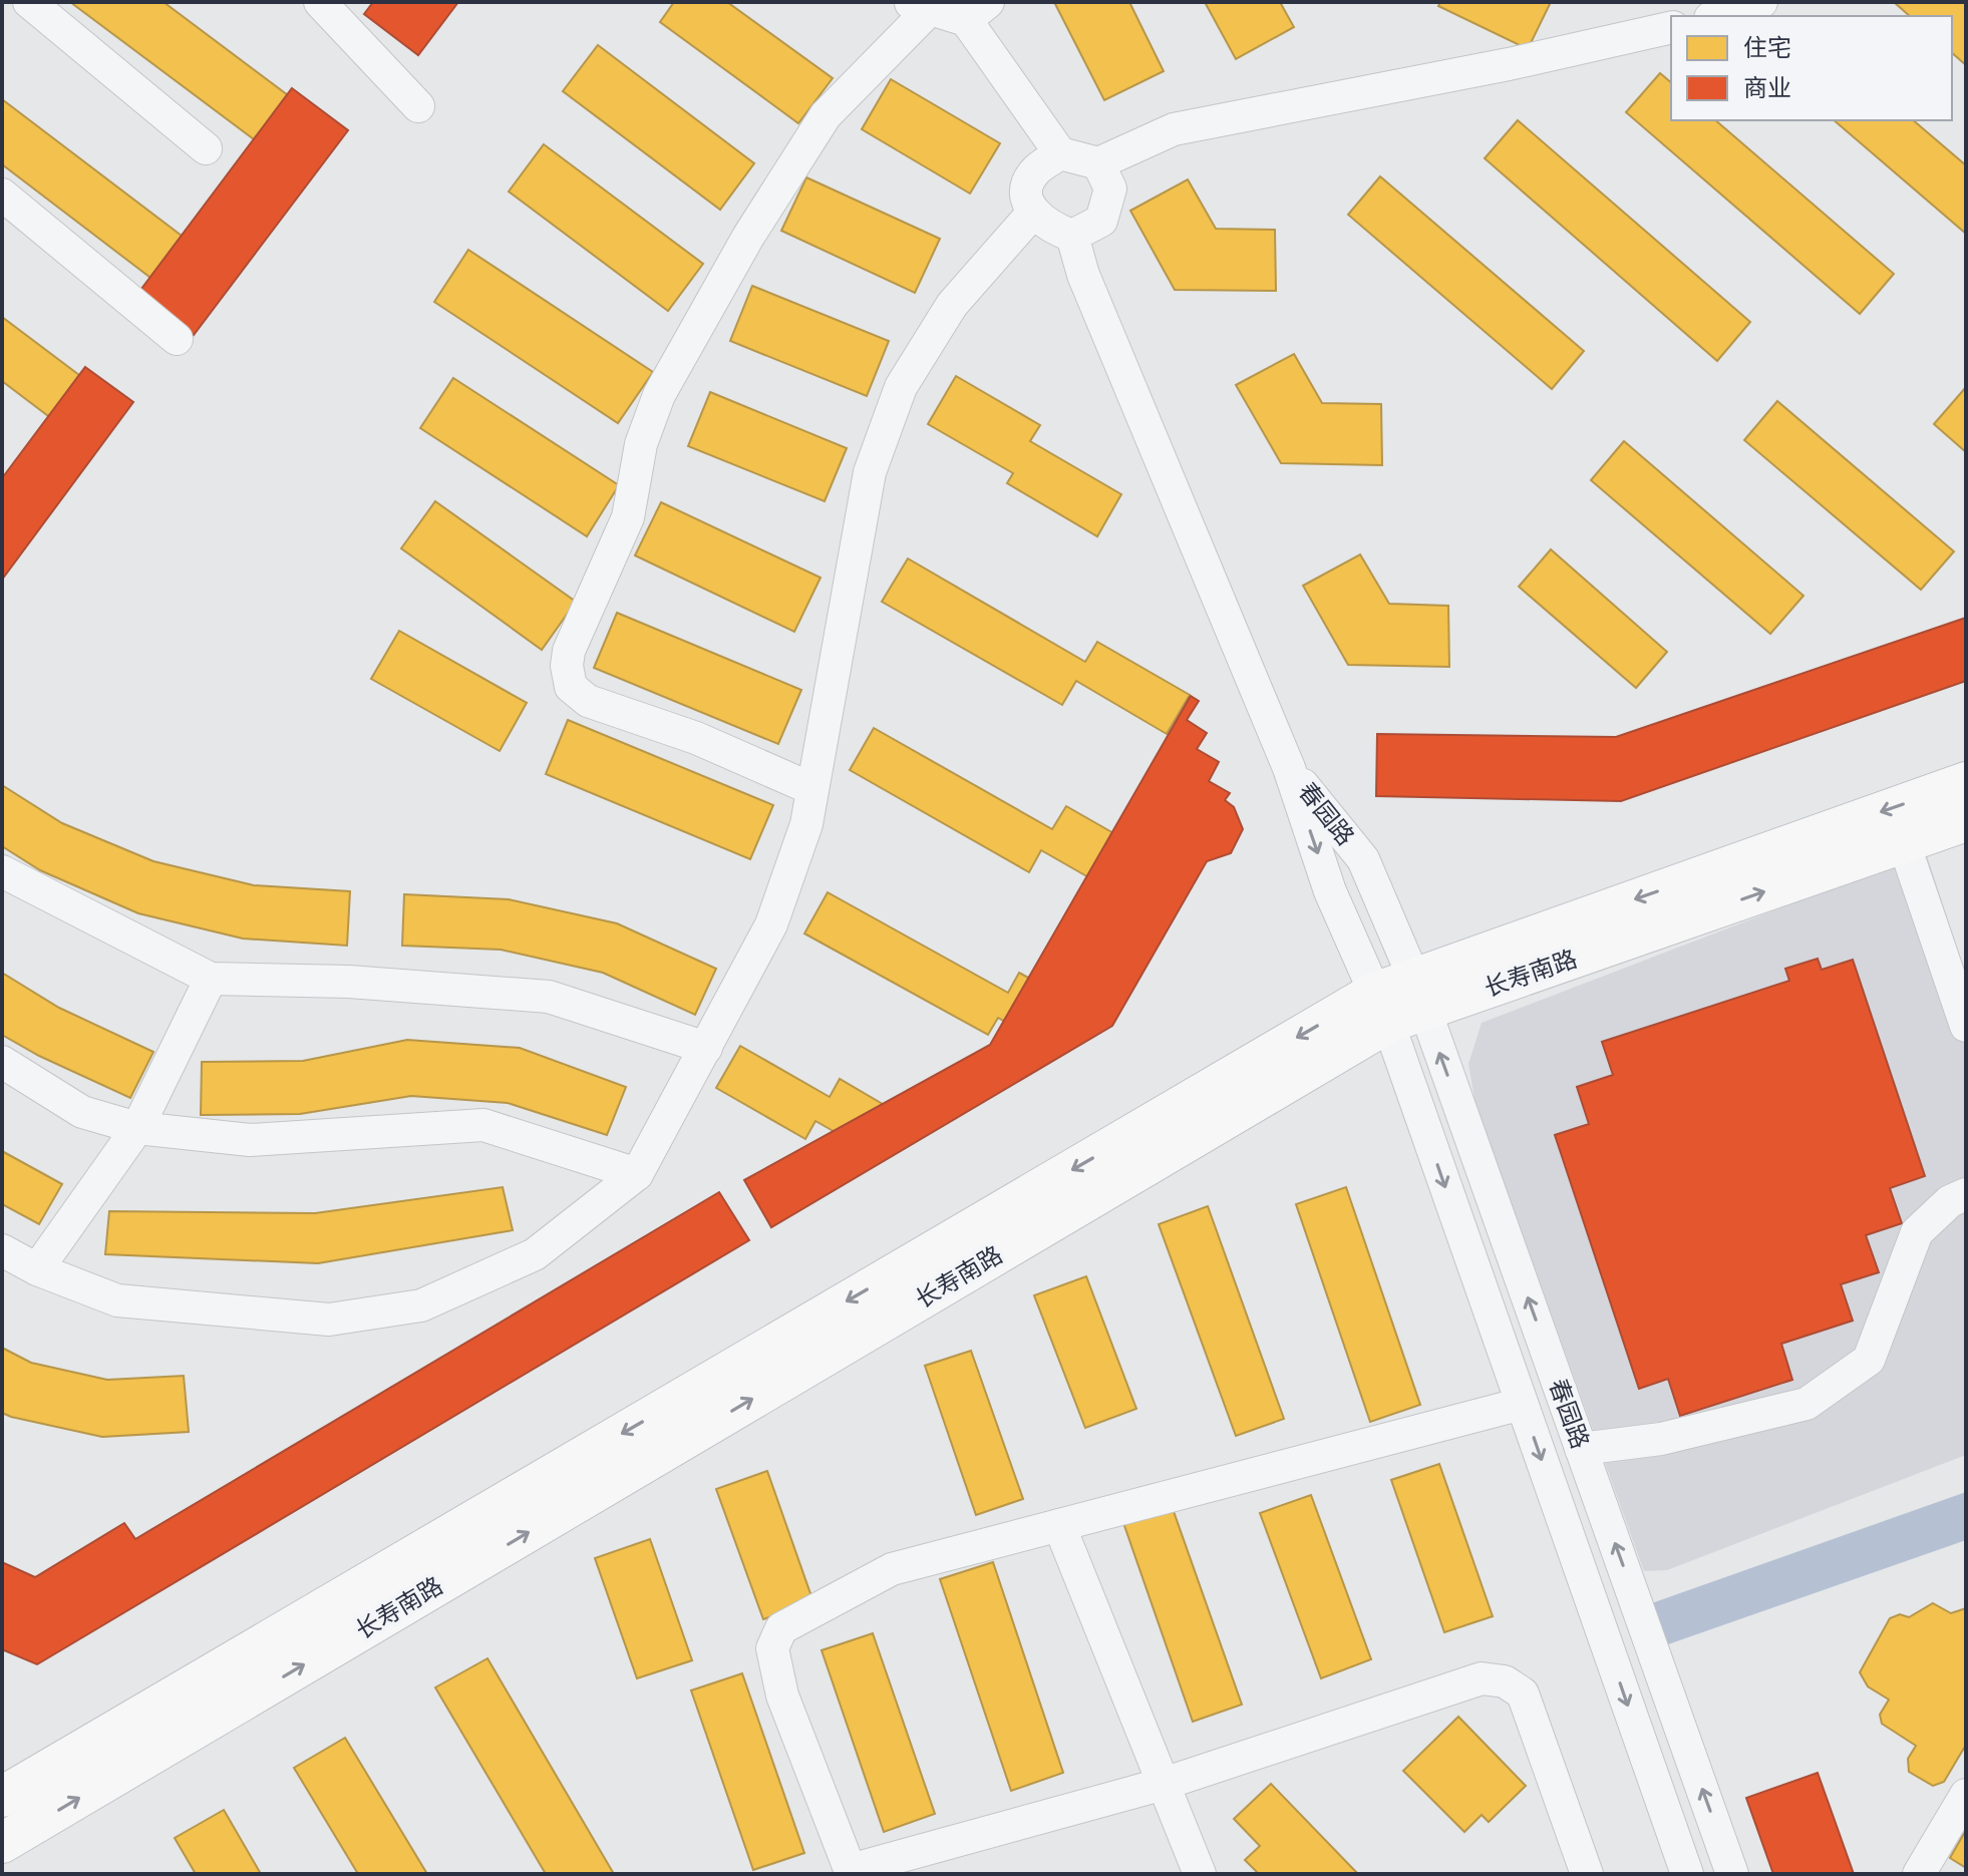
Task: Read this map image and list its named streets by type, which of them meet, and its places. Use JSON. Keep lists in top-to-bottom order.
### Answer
{
  "streets": {
    "main road": ["长寿南路"],
    "street": ["春园路"]
  },
  "crossings": [
    ["春园路", "长寿南路"]
  ],
  "legend": ["住宅", "商业"]
}
